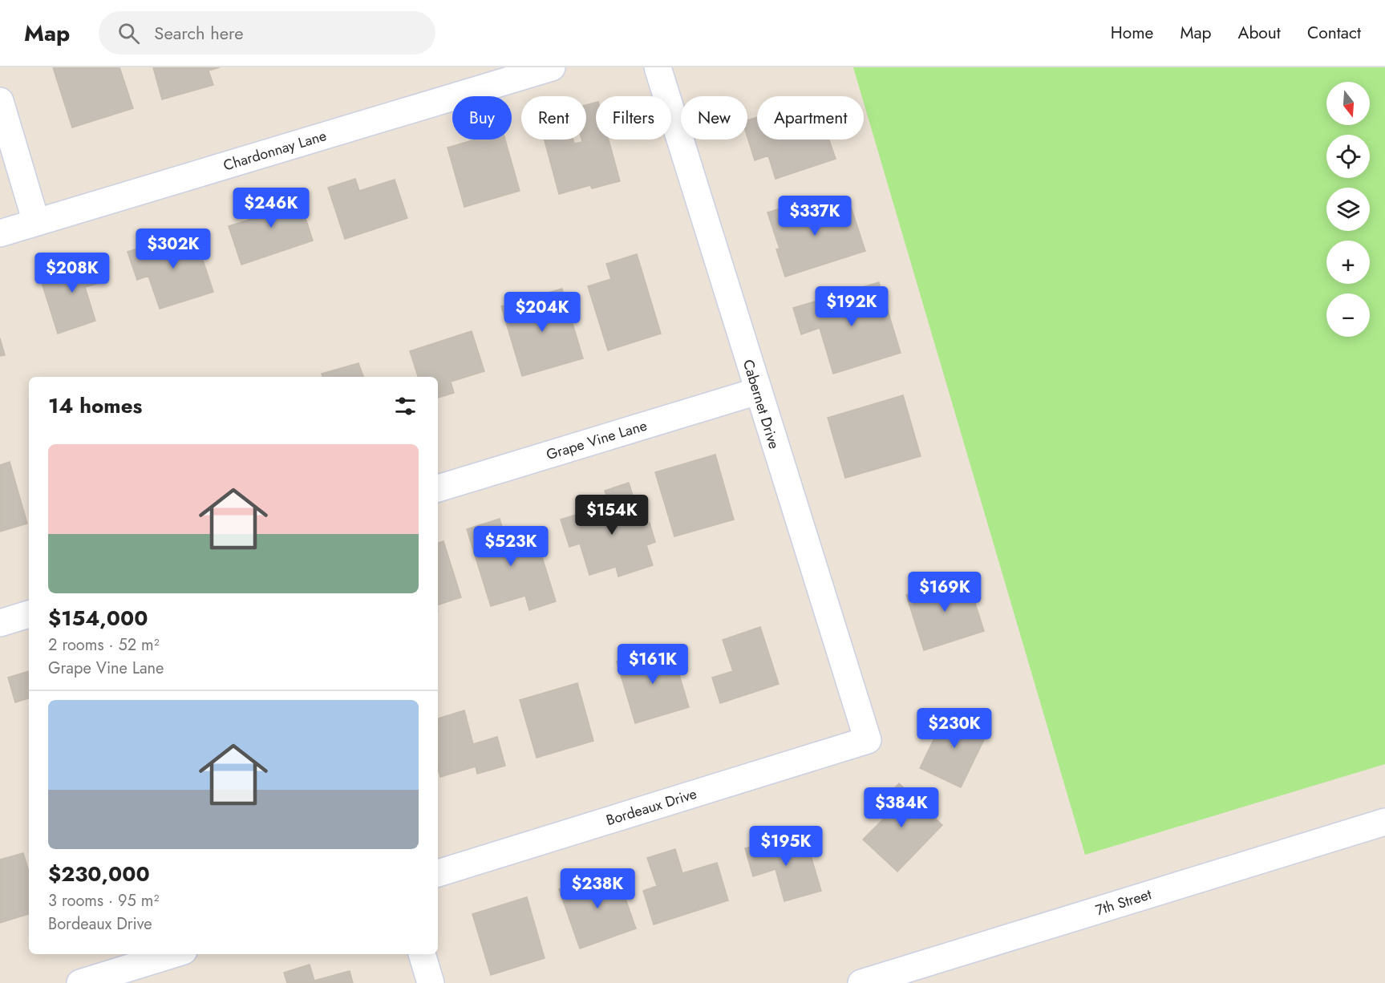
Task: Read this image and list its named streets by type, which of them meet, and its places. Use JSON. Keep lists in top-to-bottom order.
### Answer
{
  "streets": {
    "street": [
      "Chardonnay Lane",
      "Cabernet Drive",
      "Grape Vine Lane",
      "Bordeaux Drive",
      "7th Street"
    ]
  },
  "crossings": [
    ["Cabernet Drive", "Grape Vine Lane"],
    ["Cabernet Drive", "Bordeaux Drive"]
  ],
  "north": "bottom",
  "page": {
    "header": "Map",
    "search": "Search here",
    "nav": [
      "Home",
      "Map",
      "About",
      "Contact"
    ],
    "map_buttons": ["+", "−"],
    "chip": [
      "Buy",
      "Rent",
      "Filters",
      "New",
      "Apartment"
    ],
    "price": [
      "$246K",
      "$337K",
      "$302K",
      "$208K",
      "$192K",
      "$204K",
      "$154K",
      "$523K",
      "$169K",
      "$161K",
      "$230K",
      "$384K",
      "$195K",
      "$238K"
    ],
    "heading": "14 homes",
    "list": [
      {
        "name": "$154,000",
        "note": "2 rooms · 52 m² · Grape Vine Lane"
      },
      {
        "name": "$230,000",
        "note": "3 rooms · 95 m² · Bordeaux Drive"
      }
    ]
  }
}
